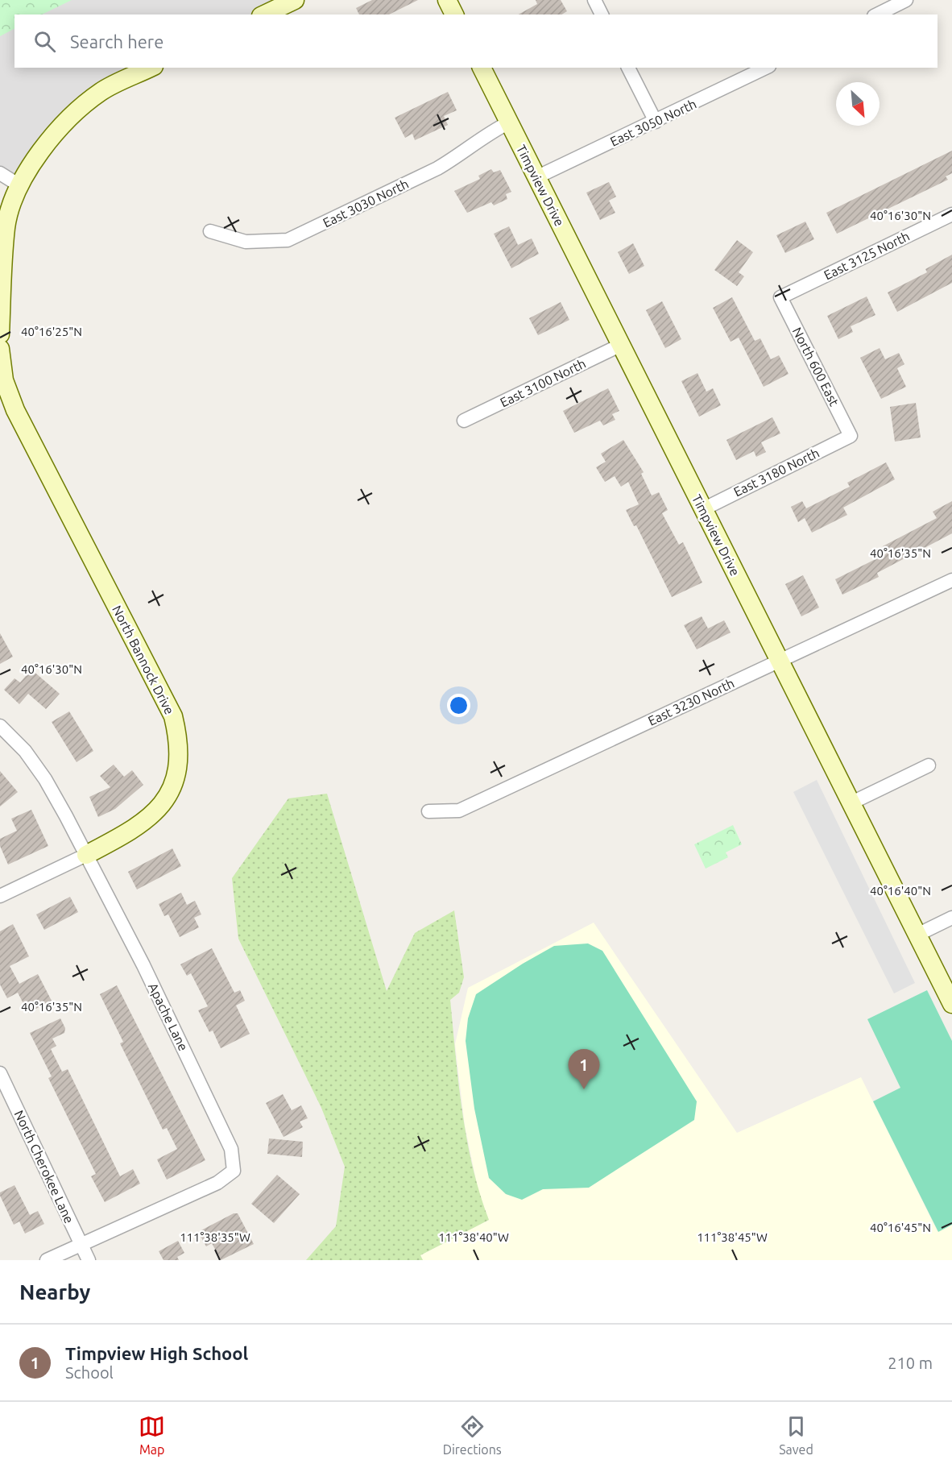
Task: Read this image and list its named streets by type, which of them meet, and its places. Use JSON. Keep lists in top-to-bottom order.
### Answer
{
  "streets": {
    "street": [
      "East 3050 North",
      "Timpview Drive",
      "East 3030 North",
      "East 3125 North",
      "North 600 East",
      "East 3100 North",
      "East 3180 North",
      "North Bannock Drive",
      "East 3230 North",
      "Apache Lane",
      "North Cherokee Lane"
    ]
  },
  "crossings": [
    ["East 3050 North", "Timpview Drive"],
    ["Timpview Drive", "East 3030 North"],
    ["Timpview Drive", "East 3100 North"],
    ["Timpview Drive", "East 3180 North"],
    ["Timpview Drive", "East 3230 North"],
    ["East 3125 North", "North 600 East"],
    ["North 600 East", "East 3180 North"],
    ["North Bannock Drive", "Apache Lane"],
    ["Apache Lane", "North Cherokee Lane"]
  ],
  "north": "bottom right",
  "page": {
    "search": "Search here",
    "pins": "1",
    "heading": "Nearby",
    "list": [
      {
        "mark": "1",
        "name": "Timpview High School",
        "note": "School",
        "value": "210 m"
      }
    ],
    "nav": ["Map", "Directions", "Saved"]
  },
  "coordinates": [
    "40°16'30\"N",
    "40°16'25\"N",
    "40°16'35\"N",
    "40°16'40\"N",
    "40°16'45\"N",
    "111°38'35\"W",
    "111°38'40\"W",
    "111°38'45\"W"
  ]
}
